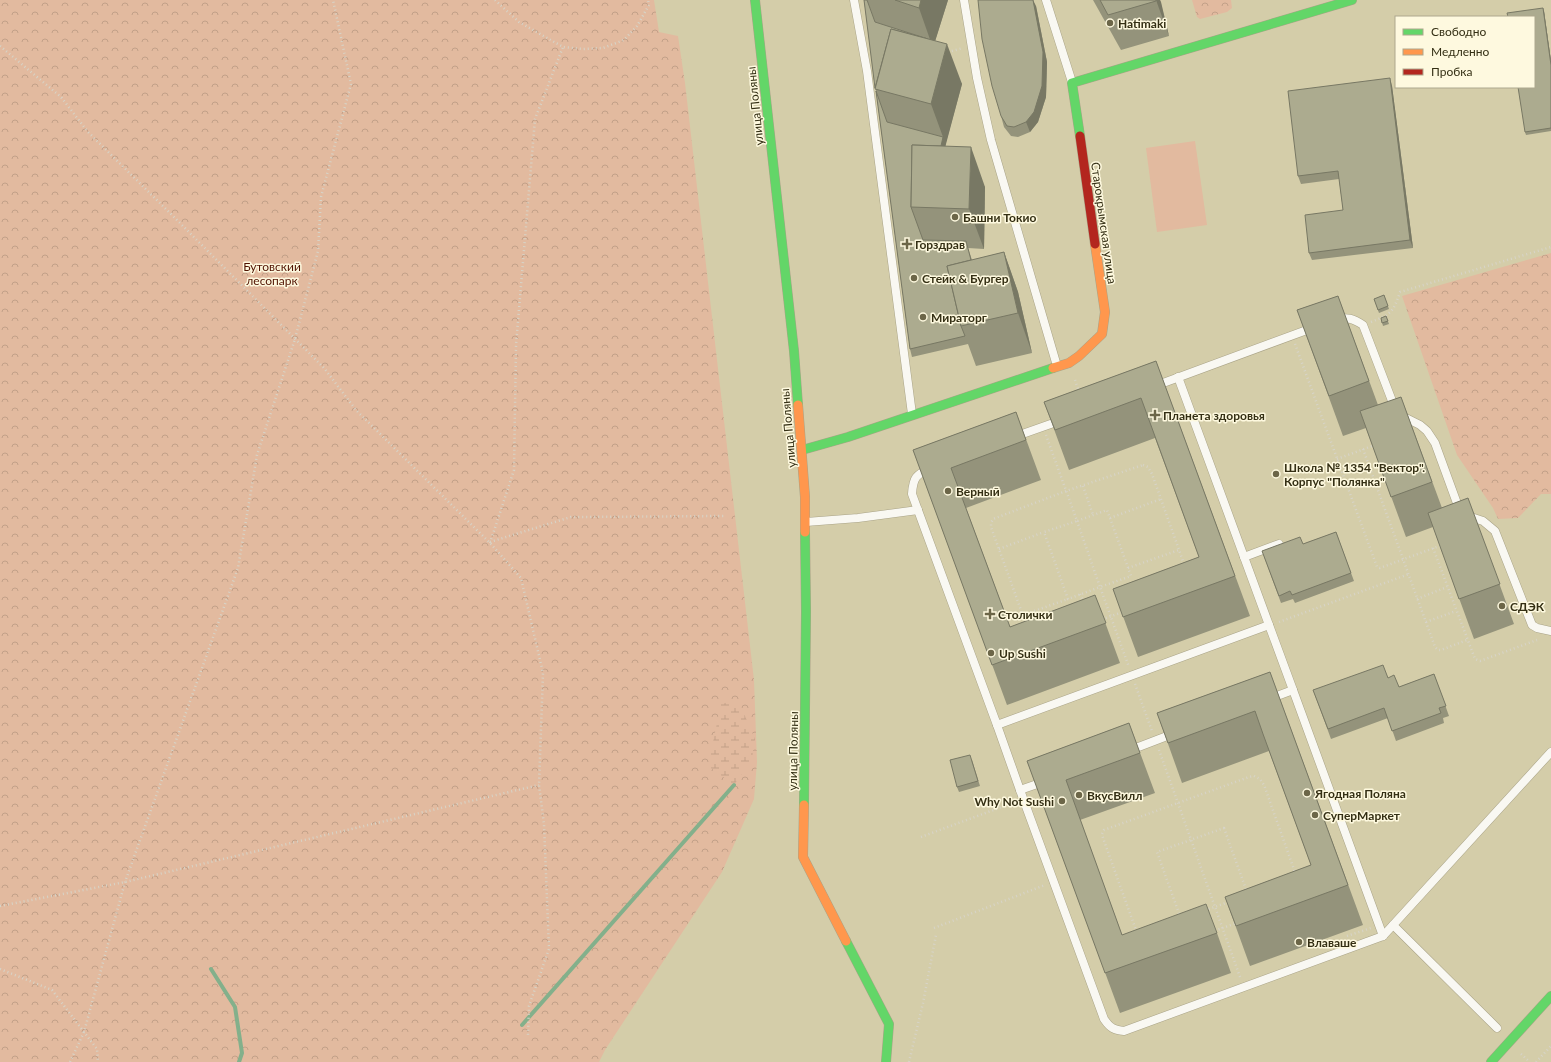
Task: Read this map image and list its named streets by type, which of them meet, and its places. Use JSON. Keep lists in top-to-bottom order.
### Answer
{
  "streets": {
    "main road": ["улица Поляны", "Старокрымская улица"]
  },
  "crossings": [
    ["улица Поляны", "Старокрымская улица"]
  ],
  "parks": ["Бутовский лесопарк"],
  "places": {
    "other": [
      "Hatimaki",
      "Башни Токио",
      "Стейк & Бургер",
      "Мираторг",
      "Школа № 1354 \"Вектор\". Корпус \"Полянка\"",
      "Верный",
      "СДЭК",
      "Up Sushi",
      "Ягодная Поляна",
      "ВкусВилл",
      "Why Not Sushi",
      "СуперМаркет",
      "Влаваше"
    ],
    "health": ["Горздрав", "Планета здоровья", "Столички"]
  },
  "legend": ["Свободно", "Медленно", "Пробка"]
}
